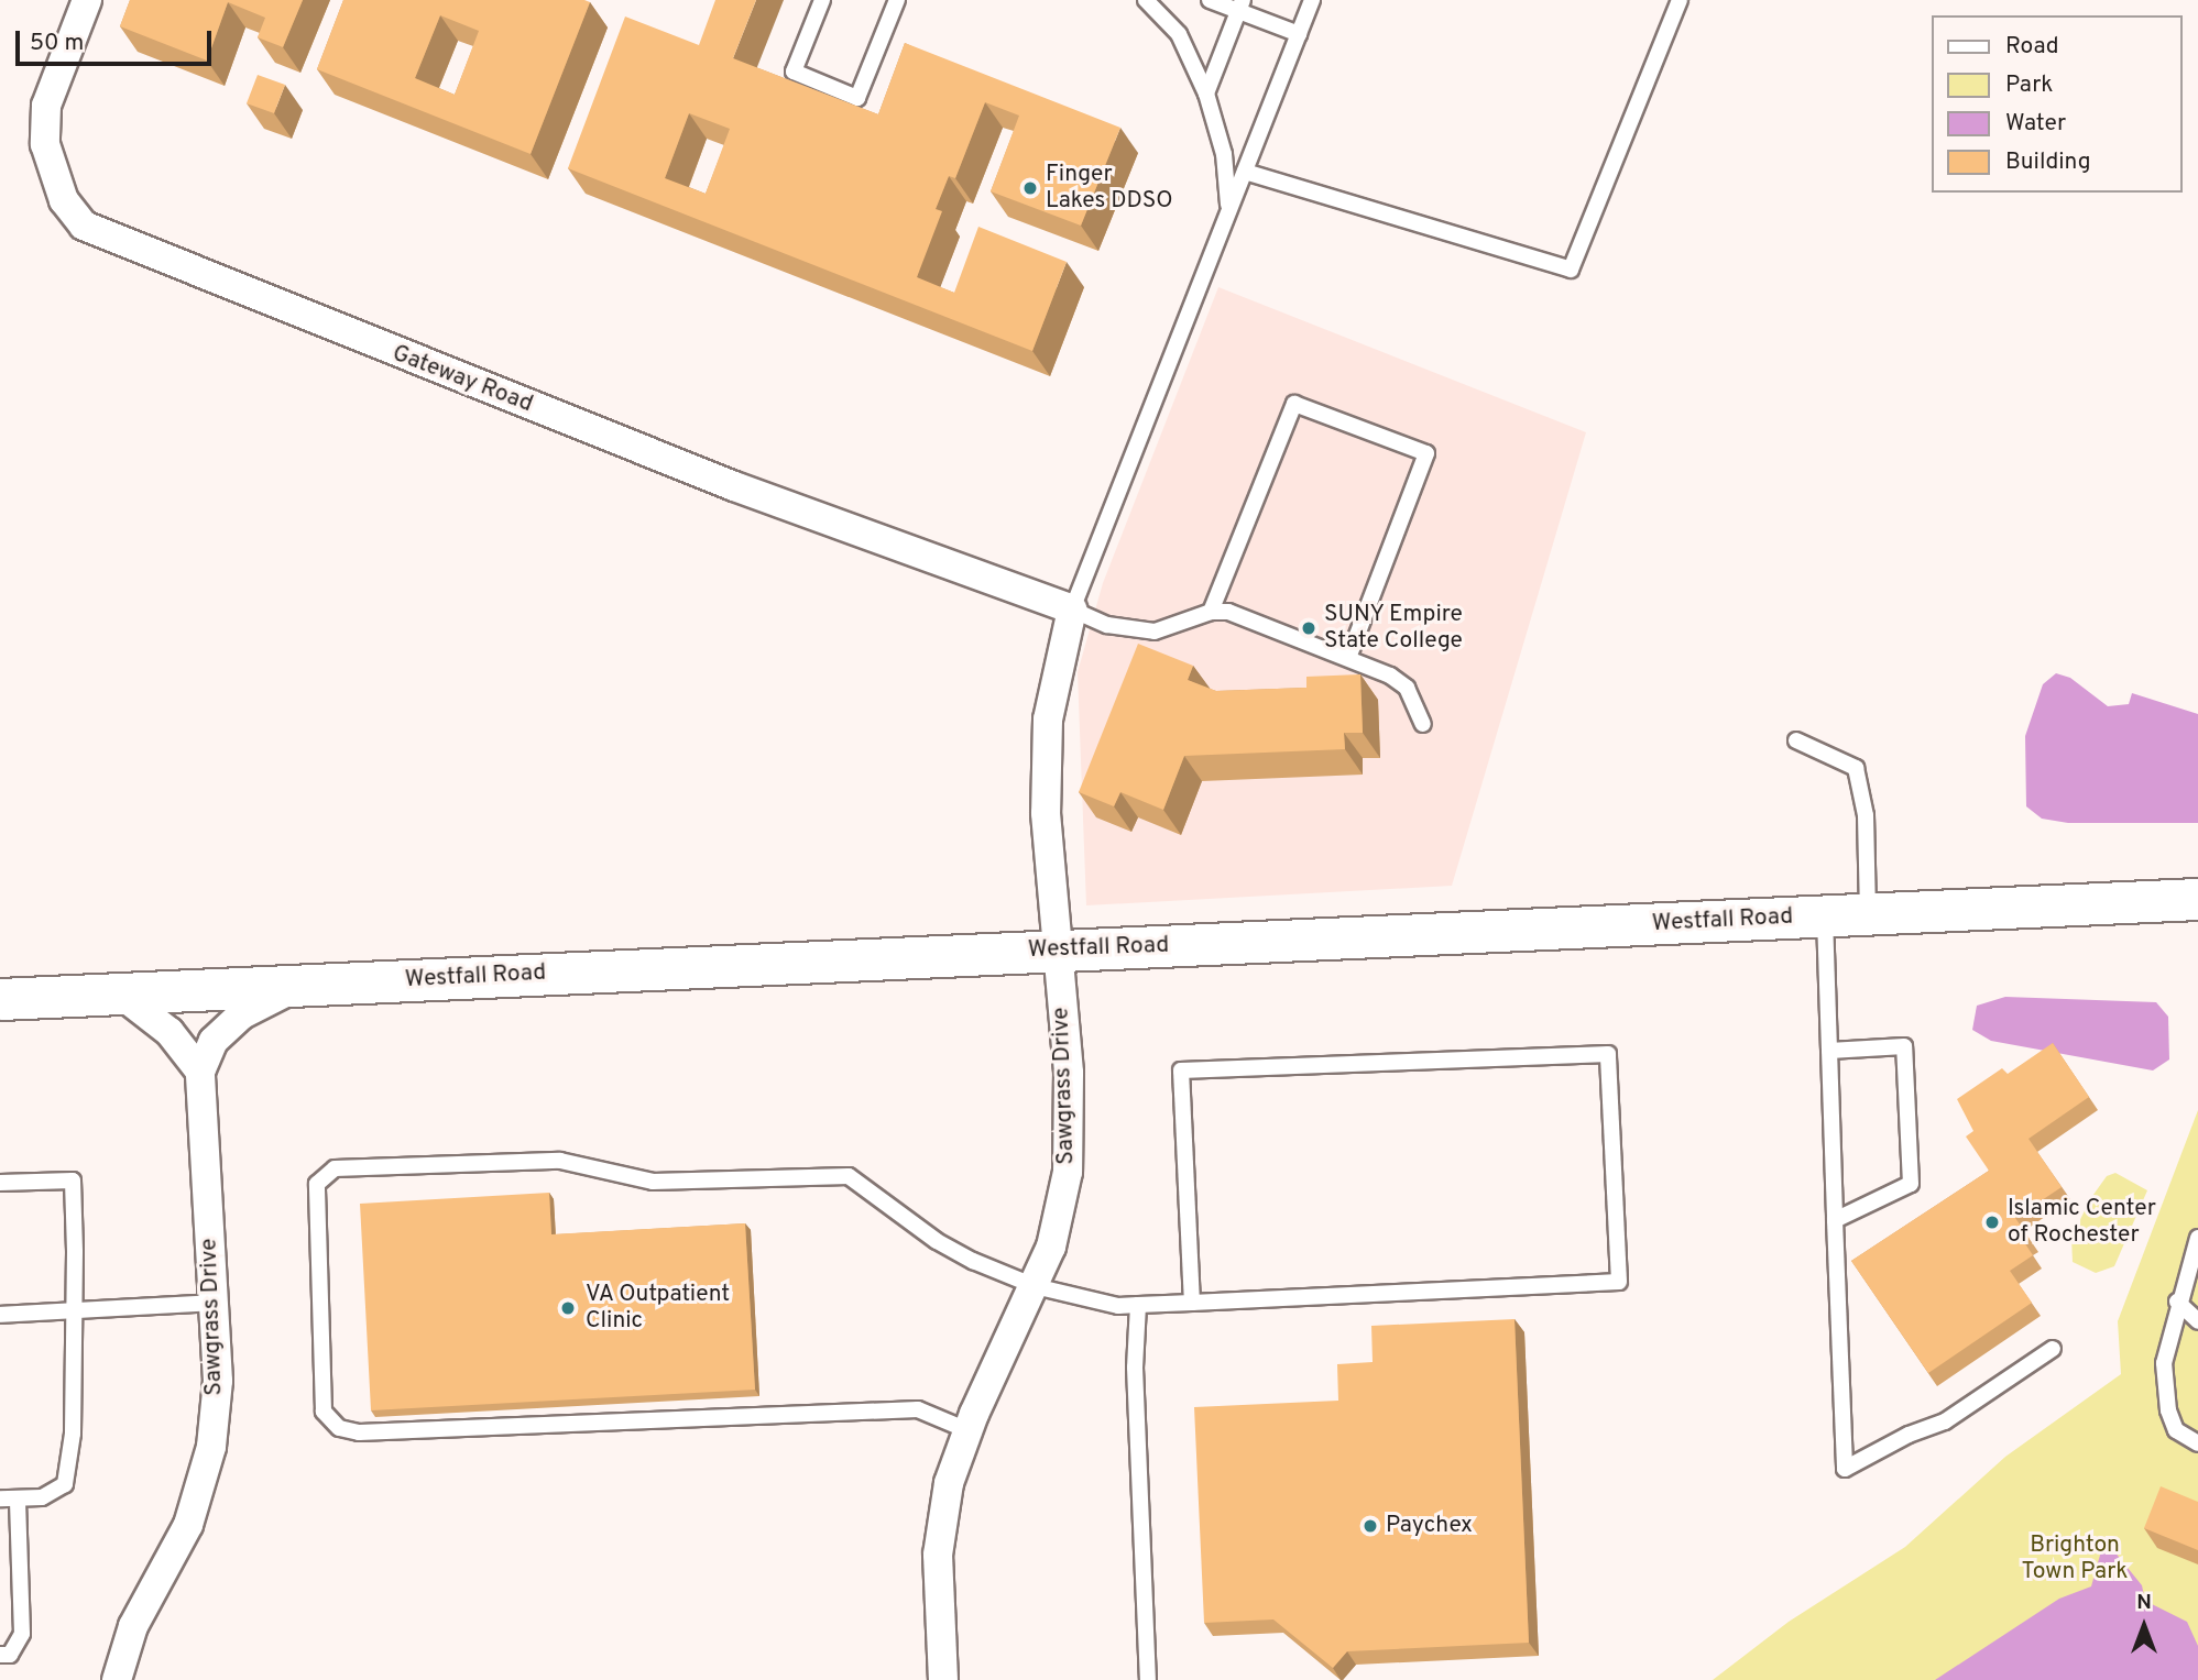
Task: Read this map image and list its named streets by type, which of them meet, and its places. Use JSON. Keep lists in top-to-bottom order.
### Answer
{
  "streets": {
    "street": ["Gateway Road", "Westfall Road", "Sawgrass Drive"]
  },
  "crossings": [
    ["Gateway Road", "Sawgrass Drive"],
    ["Westfall Road", "Sawgrass Drive"]
  ],
  "parks": ["Brighton Town Park"],
  "places": [
    "Finger Lakes DDSO",
    "SUNY Empire State College",
    "Islamic Center of Rochester",
    "VA Outpatient Clinic",
    "Paychex"
  ],
  "legend": [
    "Road",
    "Park",
    "Water",
    "Building"
  ],
  "scale_bar": "50 m",
  "north": "top"
}
